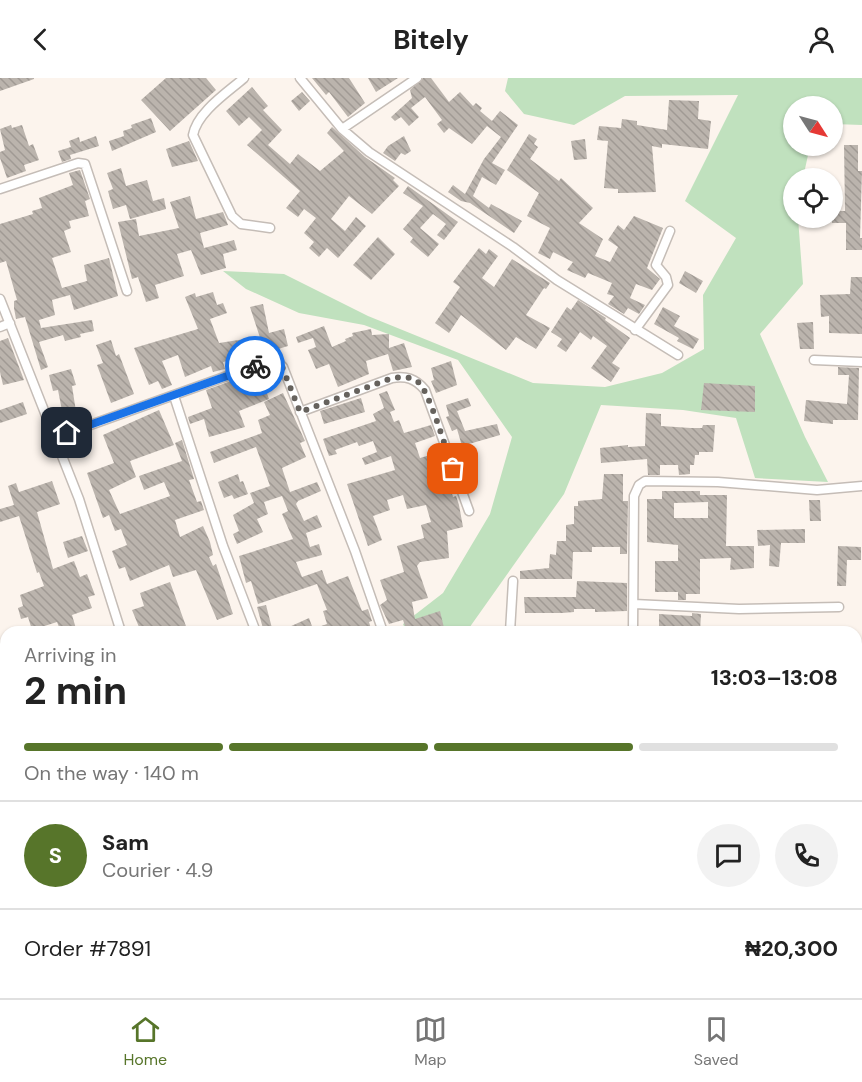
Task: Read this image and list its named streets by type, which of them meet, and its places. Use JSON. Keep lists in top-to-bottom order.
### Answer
{
  "north": "bottom right",
  "page": {
    "header": "Bitely",
    "heading": ["2 min", "Arriving in", "13:03–13:08"],
    "panel": [
      "Sam",
      "Courier · 4.9",
      "Order #7891",
      "₦20,300"
    ],
    "bar": "On the way · 140 m",
    "round": "S",
    "tabs": ["Home", "Map", "Saved"]
  }
}
